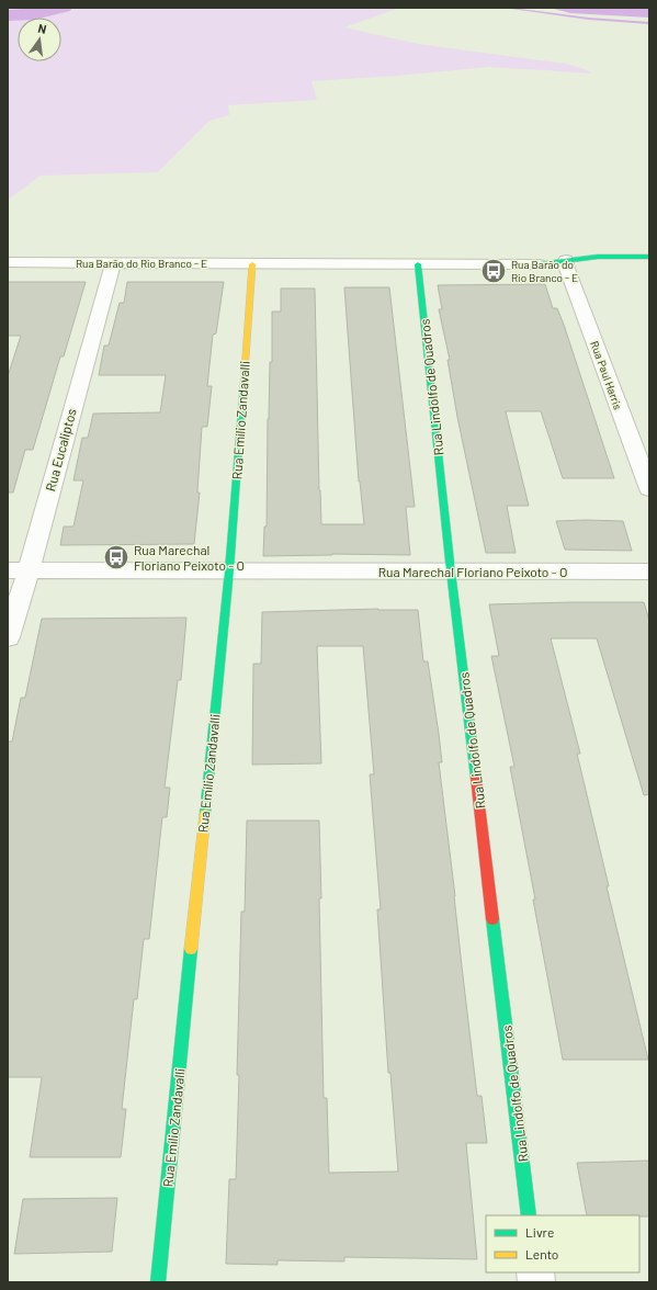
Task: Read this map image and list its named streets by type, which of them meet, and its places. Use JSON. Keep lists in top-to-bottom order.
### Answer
{
  "streets": {
    "street": [
      "Rua Barão do Rio Branco - E",
      "Rua Paul Harris",
      "Rua Lindolfo de Quadros",
      "Rua Emílio Zandavalli",
      "Rua Eucaliptos",
      "Rua Marechal Floriano Peixoto - O"
    ]
  },
  "crossings": [
    ["Rua Barão do Rio Branco - E", "Rua Paul Harris"],
    ["Rua Barão do Rio Branco - E", "Rua Lindolfo de Quadros"],
    ["Rua Barão do Rio Branco - E", "Rua Emílio Zandavalli"],
    ["Rua Barão do Rio Branco - E", "Rua Eucaliptos"],
    ["Rua Lindolfo de Quadros", "Rua Marechal Floriano Peixoto - O"],
    ["Rua Emílio Zandavalli", "Rua Marechal Floriano Peixoto - O"],
    ["Rua Eucaliptos", "Rua Marechal Floriano Peixoto - O"]
  ],
  "places": {
    "bus stop": ["Rua Barão do Rio Branco - E", "Rua Marechal Floriano Peixoto - O"]
  },
  "legend": ["Livre", "Lento"],
  "north": "top"
}
